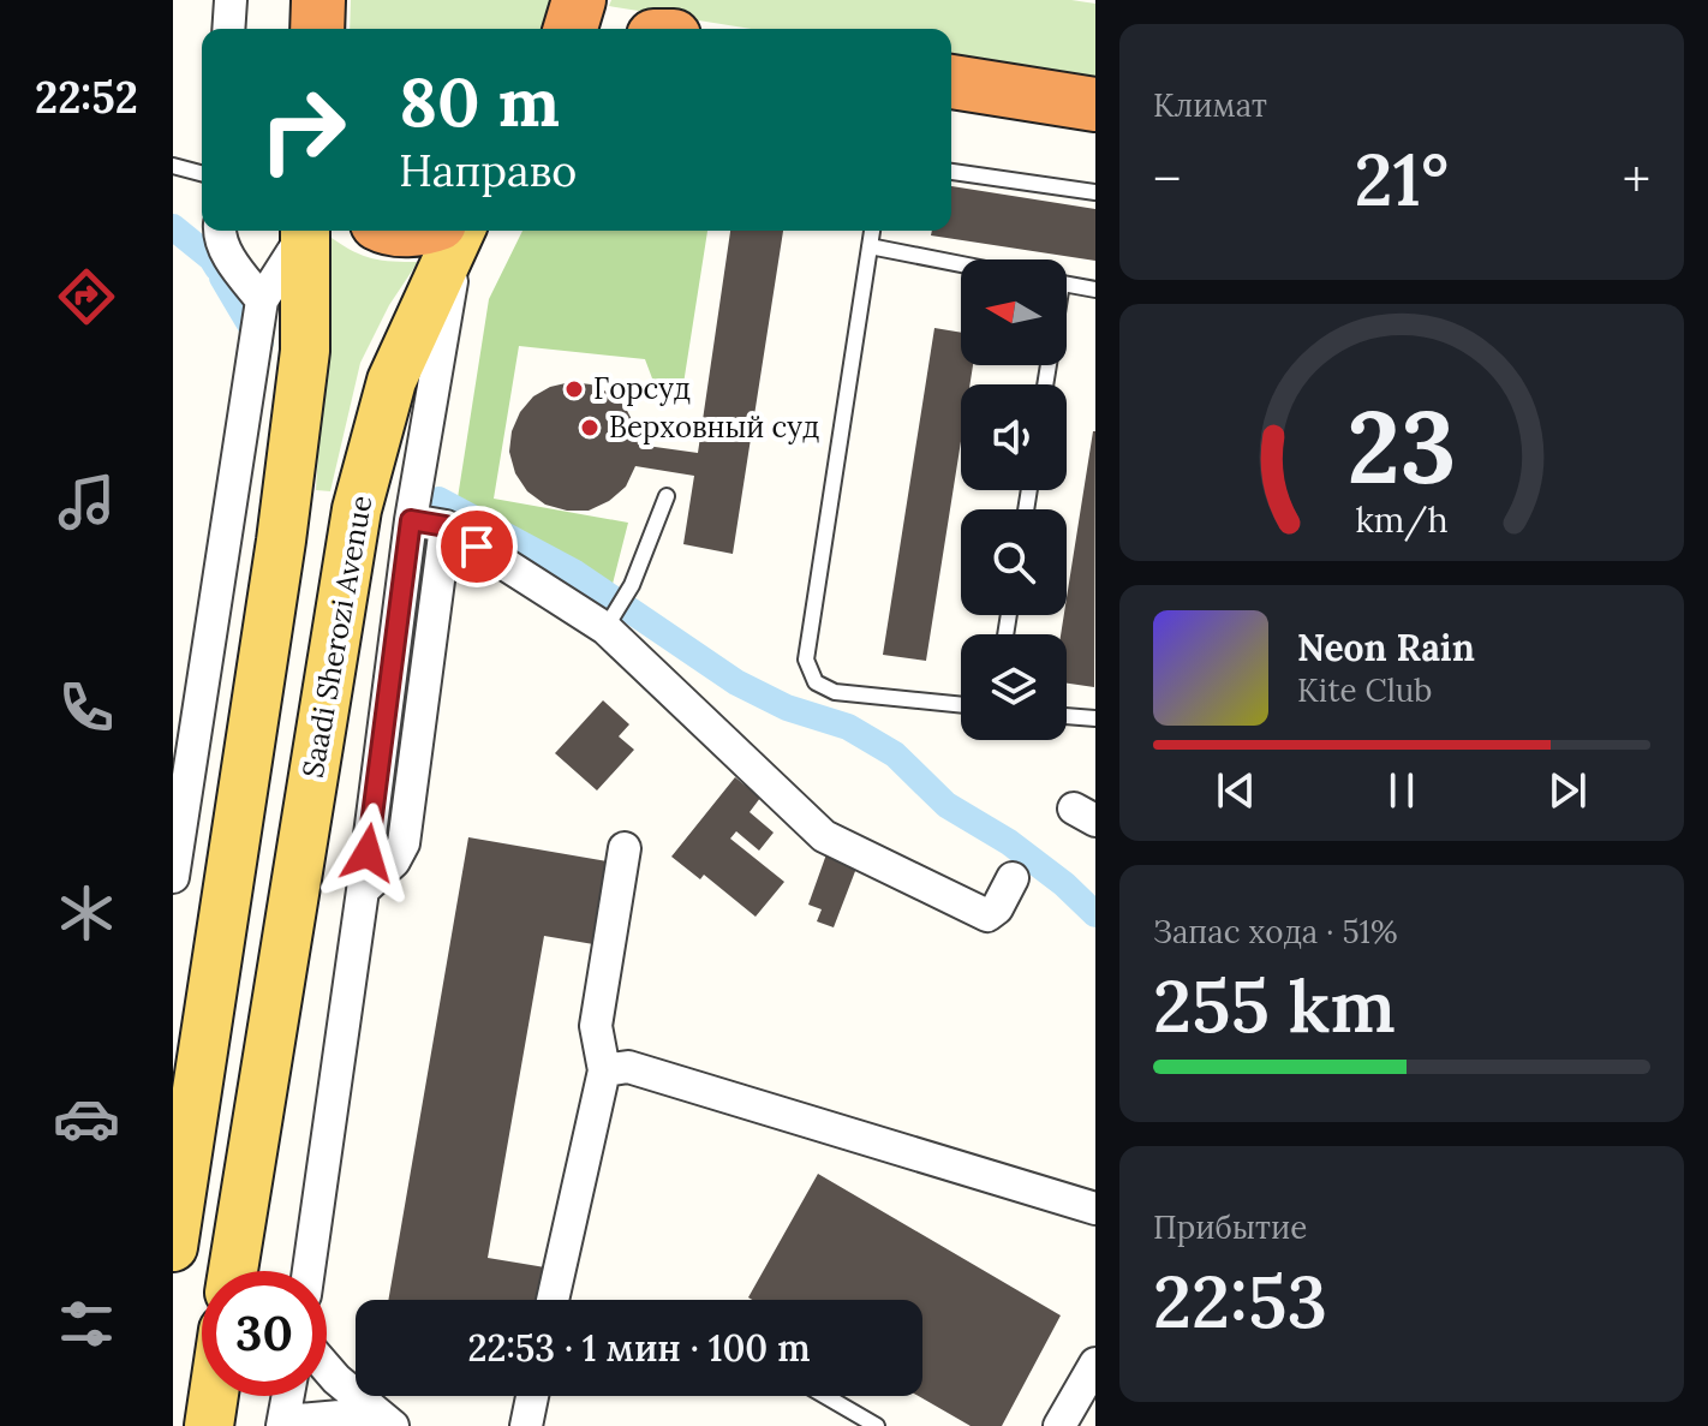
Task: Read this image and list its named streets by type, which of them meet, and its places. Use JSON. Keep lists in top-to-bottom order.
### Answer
{
  "streets": {
    "main road": ["Saadi Sherozi Avenue"]
  },
  "places": ["Горсуд", "Верховный суд"],
  "north": "left",
  "page": {
    "tabs": "22:52",
    "tile": [
      "Климат",
      ["Запас хода · 51%", "255 km"],
      ["Прибытие", "22:53"]
    ],
    "turn": ["80 m", "Направо"],
    "heat": ["−", "21°", "+"],
    "song": ["Neon Rain", "Kite Club"],
    "limit": "30",
    "trip": "22:53 · 1 мин · 100 m",
    "gauge": ["23", "km/h"]
  }
}
